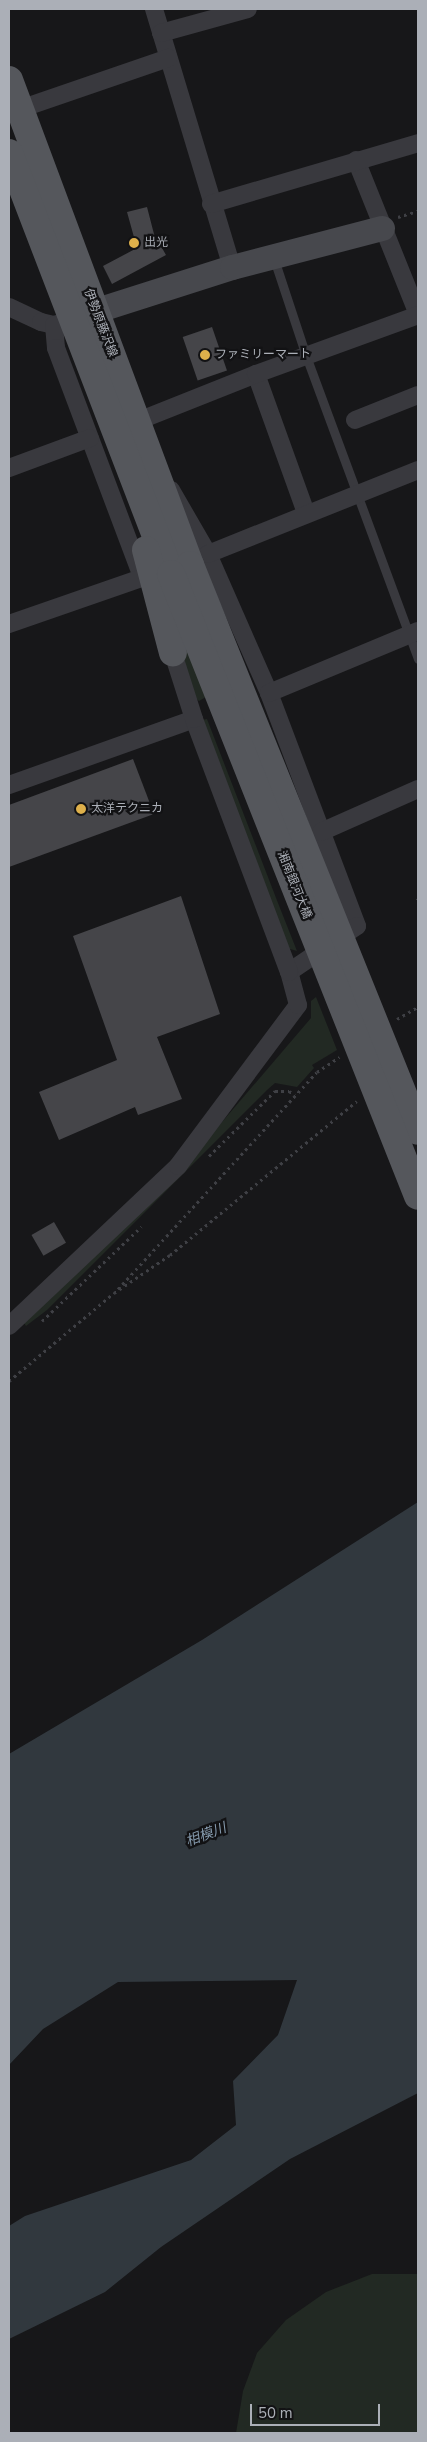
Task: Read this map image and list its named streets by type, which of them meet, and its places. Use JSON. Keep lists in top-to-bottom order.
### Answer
{
  "streets": {
    "main road": ["伊勢原藤沢線", "湘南銀河大橋"]
  },
  "crossings": [
    ["伊勢原藤沢線", "湘南銀河大橋"]
  ],
  "water": ["相模川"],
  "places": ["出光", "ファミリーマート", "太洋テクニカ"],
  "scale_bar": "50 m"
}
